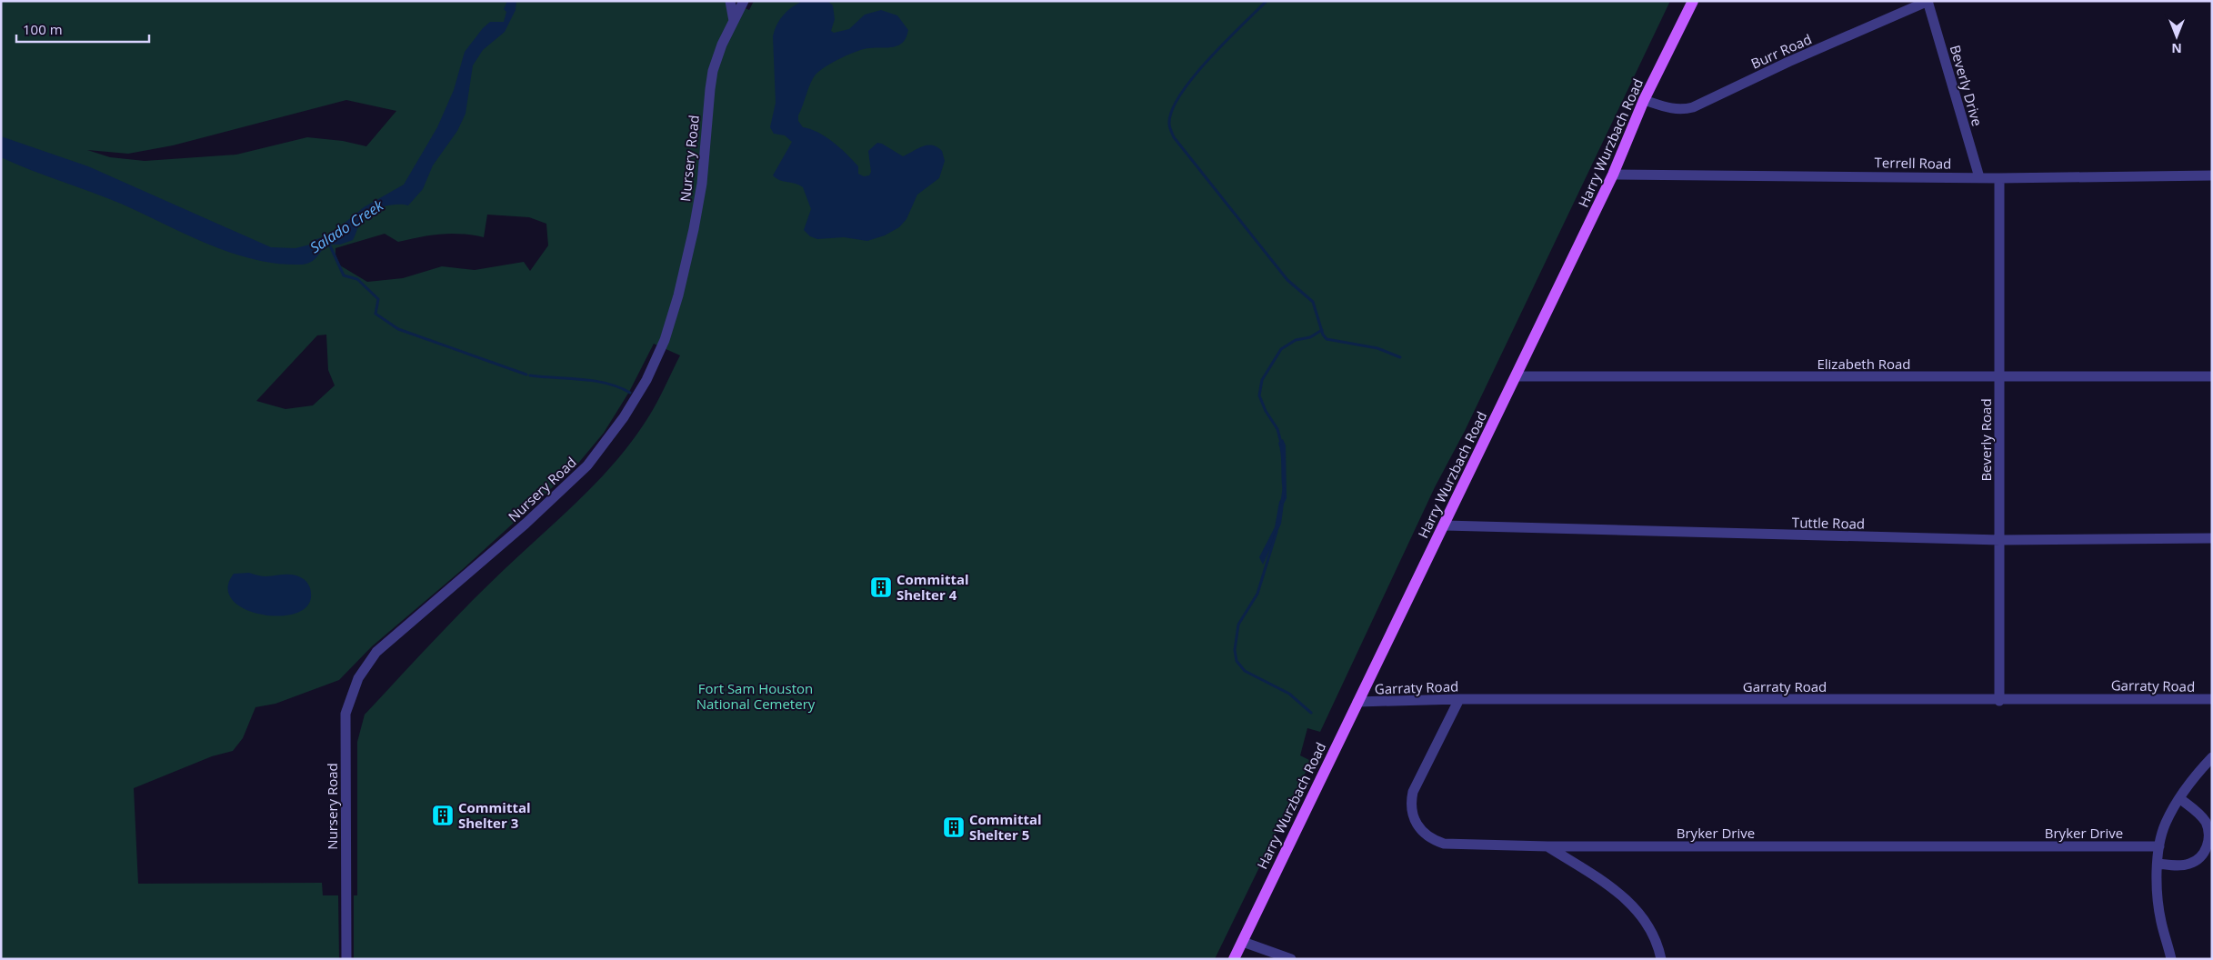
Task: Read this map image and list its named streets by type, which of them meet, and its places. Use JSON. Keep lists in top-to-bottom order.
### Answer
{
  "streets": {
    "main road": ["Harry Wurzbach Road"],
    "street": [
      "Burr Road",
      "Beverly Drive",
      "Nursery Road",
      "Terrell Road",
      "Elizabeth Road",
      "Beverly Road",
      "Tuttle Road",
      "Garraty Road",
      "Bryker Drive"
    ]
  },
  "crossings": [
    ["Burr Road", "Beverly Drive"],
    ["Burr Road", "Harry Wurzbach Road"],
    ["Beverly Drive", "Terrell Road"],
    ["Harry Wurzbach Road", "Terrell Road"],
    ["Harry Wurzbach Road", "Elizabeth Road"],
    ["Harry Wurzbach Road", "Tuttle Road"],
    ["Harry Wurzbach Road", "Garraty Road"],
    ["Terrell Road", "Beverly Road"],
    ["Elizabeth Road", "Beverly Road"],
    ["Beverly Road", "Tuttle Road"],
    ["Beverly Road", "Garraty Road"],
    ["Garraty Road", "Bryker Drive"]
  ],
  "water": ["Salado Creek"],
  "parks": ["Fort Sam Houston National Cemetery"],
  "places": {
    "building": ["Committal Shelter 4", "Committal Shelter 3", "Committal Shelter 5"]
  },
  "scale_bar": "100 m",
  "north": "bottom"
}
